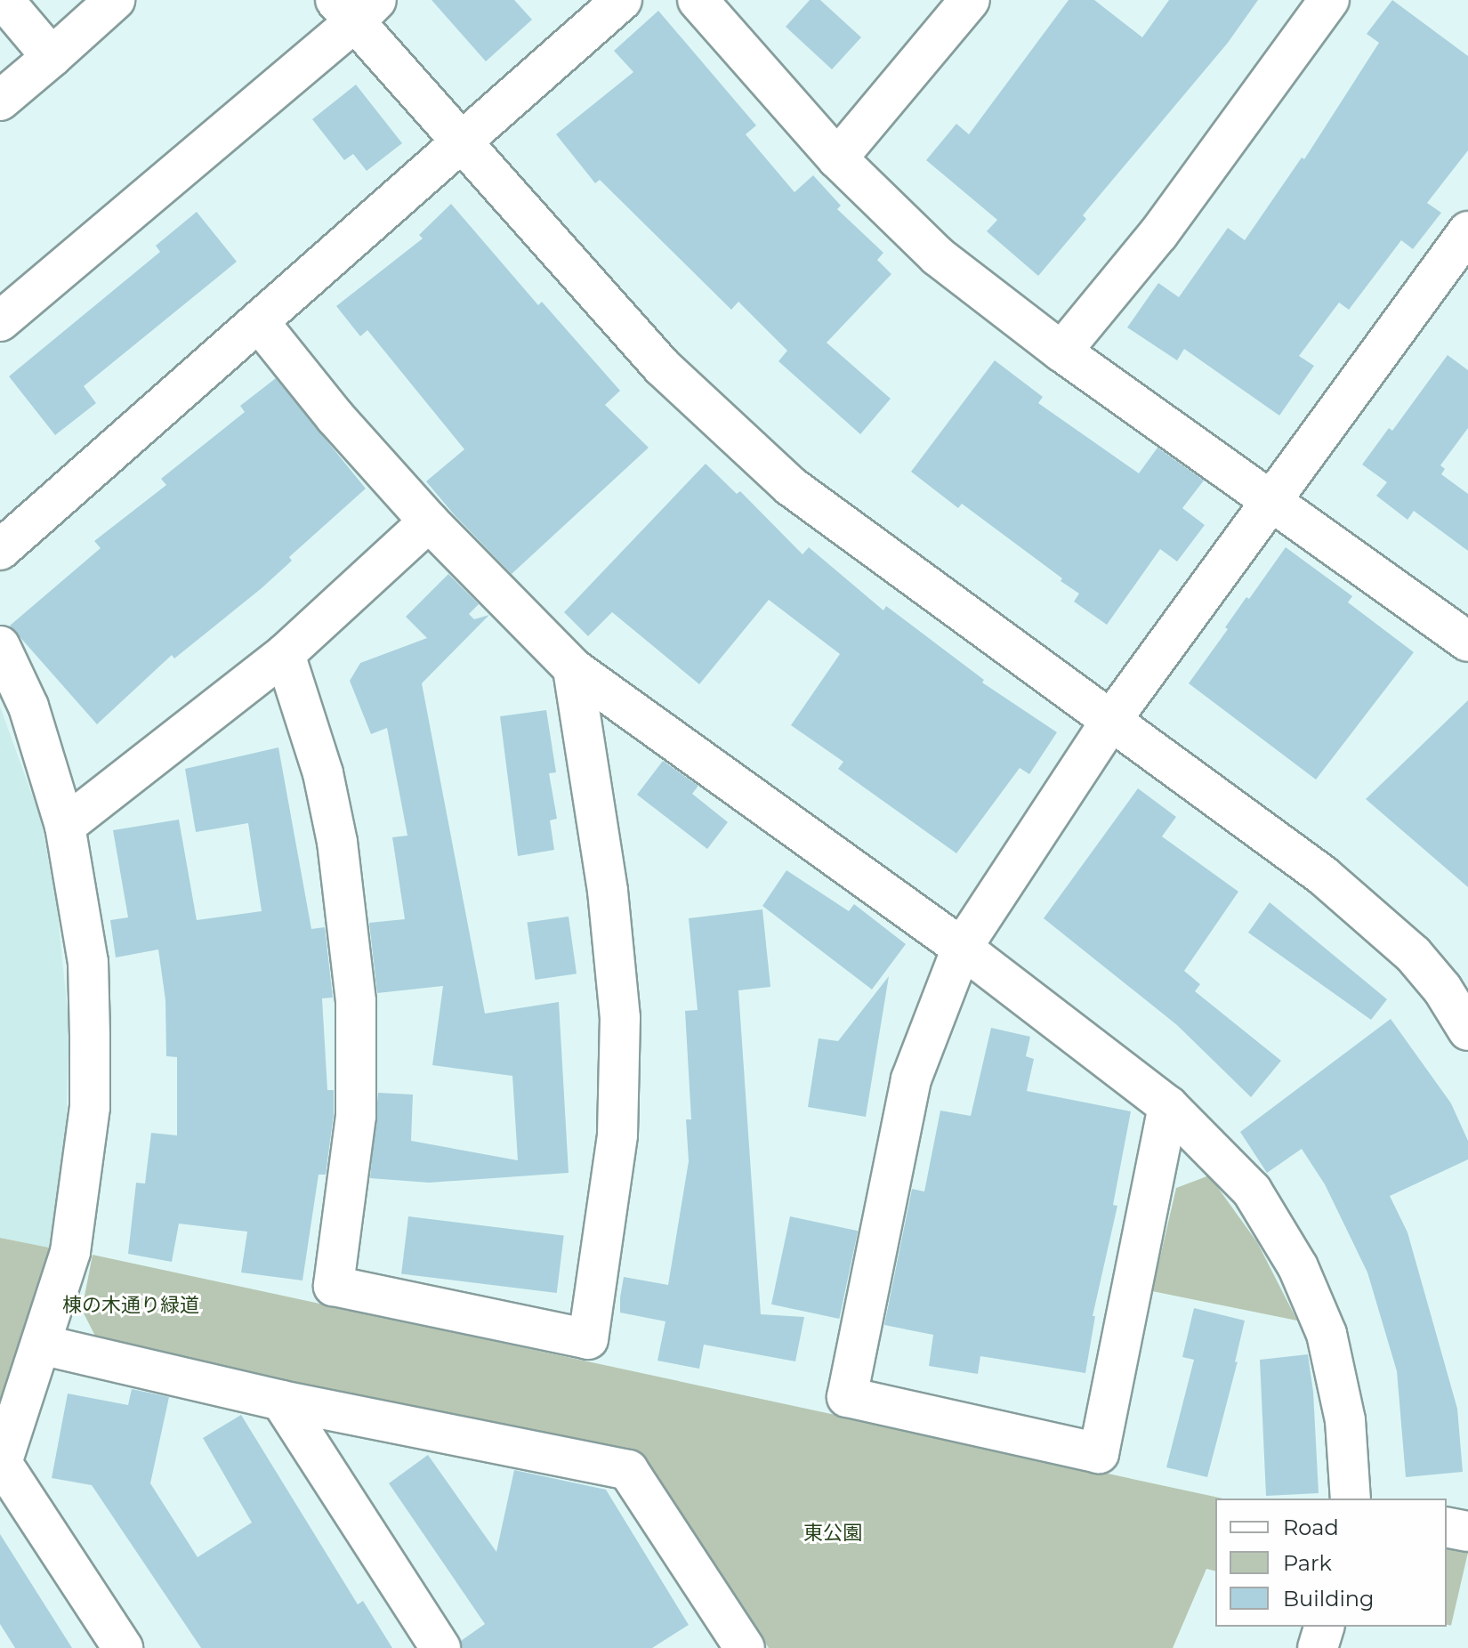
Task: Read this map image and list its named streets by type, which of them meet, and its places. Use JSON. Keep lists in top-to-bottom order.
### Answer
{
  "parks": ["棟の木通り緑道", "東公園"],
  "legend": ["Road", "Park", "Building"]
}
